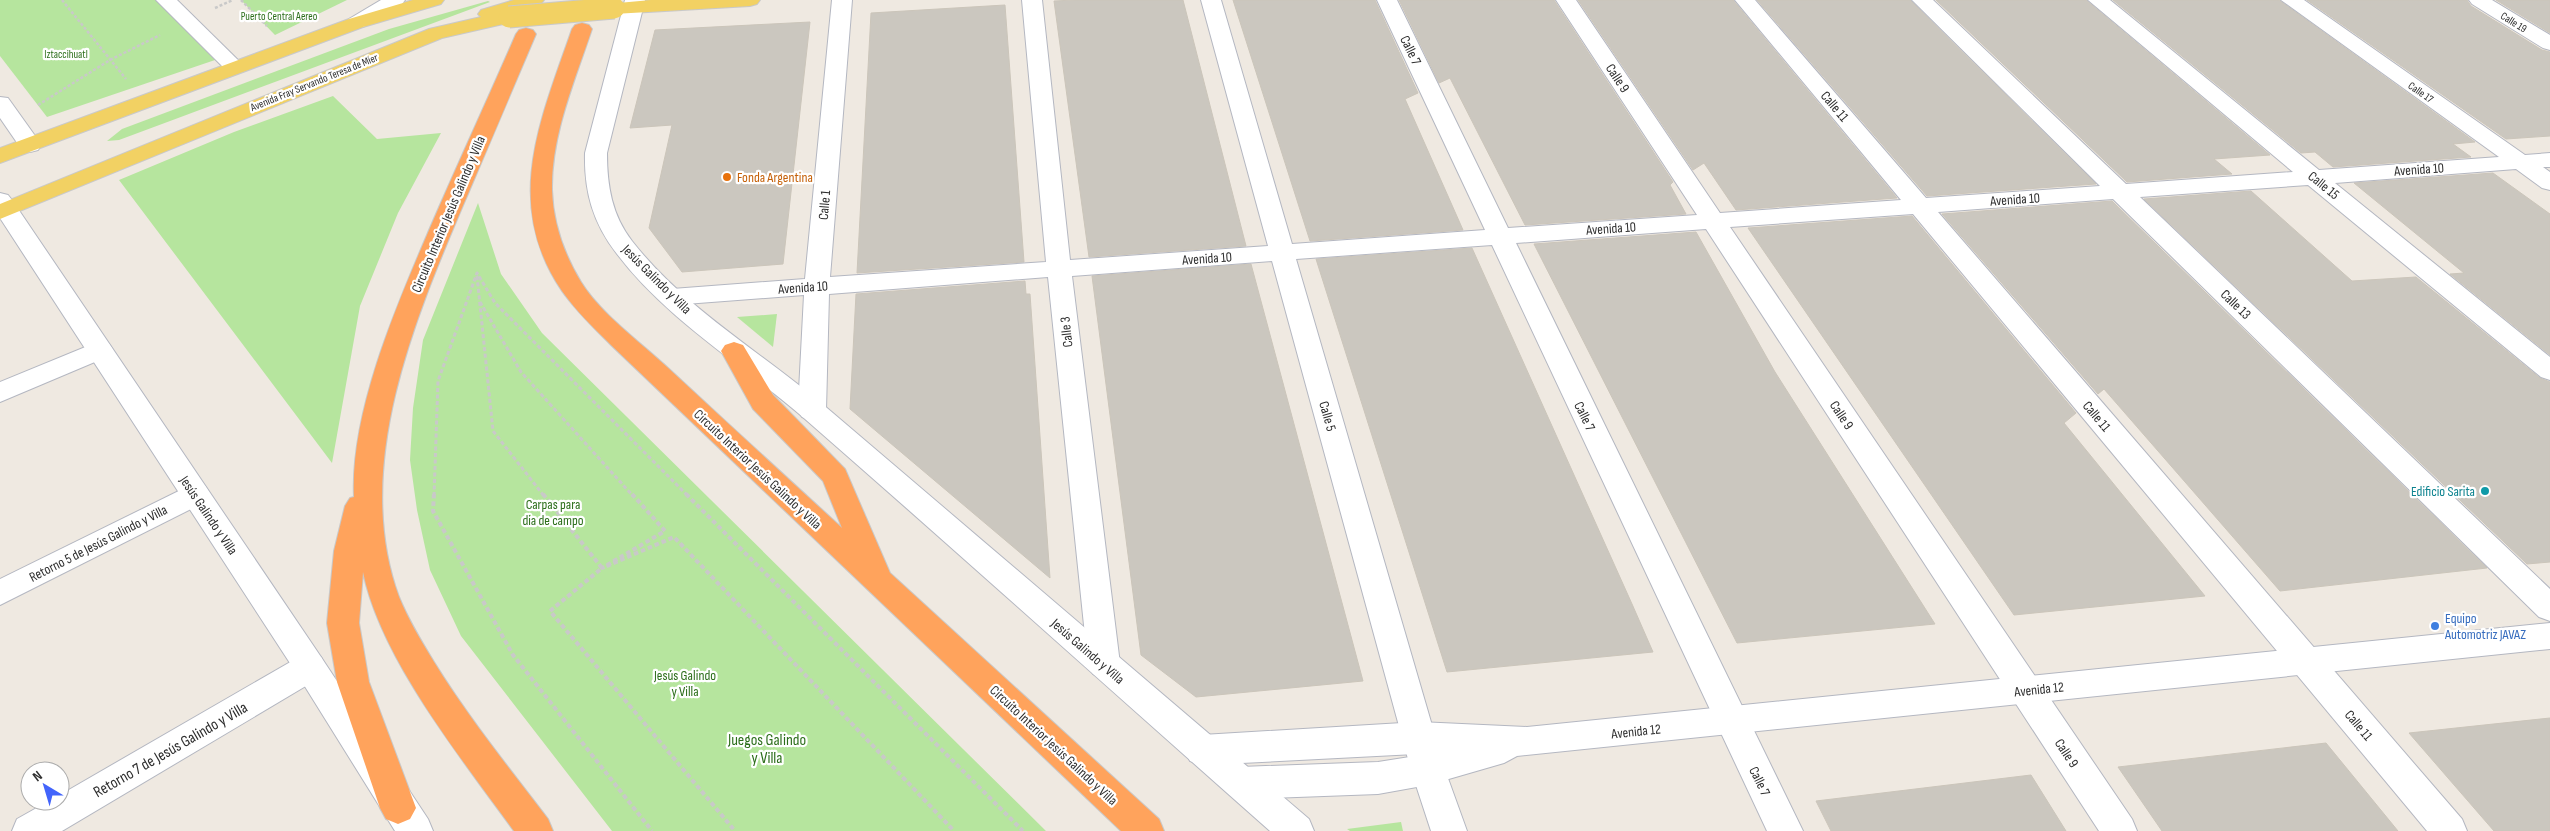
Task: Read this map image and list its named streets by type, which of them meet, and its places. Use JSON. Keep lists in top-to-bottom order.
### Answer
{
  "streets": {
    "highway": ["Circuito Interior Jesús Galindo y Villa"],
    "main road": ["Avenida Fray Servando Teresa de Mier"],
    "street": [
      "Calle 19",
      "Calle 7",
      "Calle 9",
      "Calle 17",
      "Calle 11",
      "Avenida 10",
      "Calle 15",
      "Calle 1",
      "Jesús Galindo y Villa",
      "Calle 13",
      "Calle 3",
      "Calle 5",
      "Retorno 5 de Jesús Galindo y Villa",
      "Avenida 12",
      "Retorno 7 de Jesús Galindo y Villa"
    ]
  },
  "crossings": [
    ["Calle 7", "Avenida 10"],
    ["Calle 7", "Avenida 12"],
    ["Calle 9", "Avenida 10"],
    ["Calle 9", "Avenida 12"],
    ["Avenida Fray Servando Teresa de Mier", "Circuito Interior Jesús Galindo y Villa"],
    ["Avenida Fray Servando Teresa de Mier", "Jesús Galindo y Villa"],
    ["Calle 17", "Avenida 10"],
    ["Calle 11", "Avenida 10"],
    ["Calle 11", "Avenida 12"],
    ["Avenida 10", "Calle 15"],
    ["Avenida 10", "Calle 1"],
    ["Avenida 10", "Jesús Galindo y Villa"],
    ["Avenida 10", "Calle 13"],
    ["Avenida 10", "Calle 3"],
    ["Avenida 10", "Calle 5"],
    ["Calle 1", "Jesús Galindo y Villa"],
    ["Jesús Galindo y Villa", "Calle 3"],
    ["Jesús Galindo y Villa", "Retorno 5 de Jesús Galindo y Villa"],
    ["Jesús Galindo y Villa", "Avenida 12"],
    ["Jesús Galindo y Villa", "Retorno 7 de Jesús Galindo y Villa"],
    ["Calle 5", "Avenida 12"]
  ],
  "parks": [
    "Puerto Central Aereo",
    "Iztaccihuatl",
    "Carpas para dia de campo",
    "Jesús Galindo y Villa",
    "Juegos Galindo y Villa"
  ],
  "places": ["Fonda Argentina", "Edificio Sarita", "Equipo Automotriz JAVAZ"],
  "north": "top left"
}
